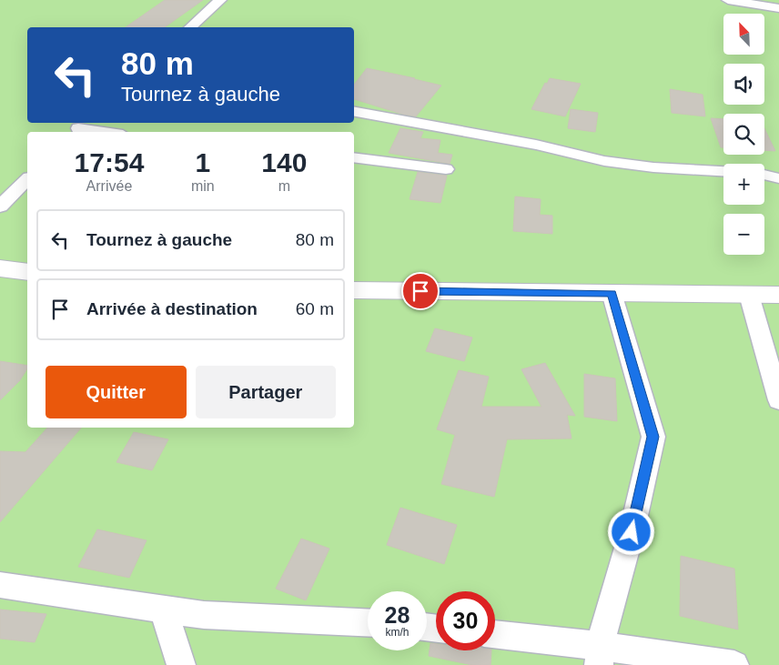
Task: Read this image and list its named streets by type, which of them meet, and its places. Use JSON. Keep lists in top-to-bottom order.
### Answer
{
  "north": "top left",
  "page": {
    "map_buttons": ["+", "−"],
    "turn": ["80 m", "Tournez à gauche"],
    "eta": [
      "17:54",
      "Arrivée",
      "1",
      "min",
      "140",
      "m"
    ],
    "list": [
      {
        "name": "Tournez à gauche",
        "value": "80 m"
      },
      {
        "name": "Arrivée à destination",
        "value": "60 m"
      }
    ],
    "buttons": ["Quitter", "Partager"],
    "speed": "28 km/h",
    "limit": "30"
  }
}
